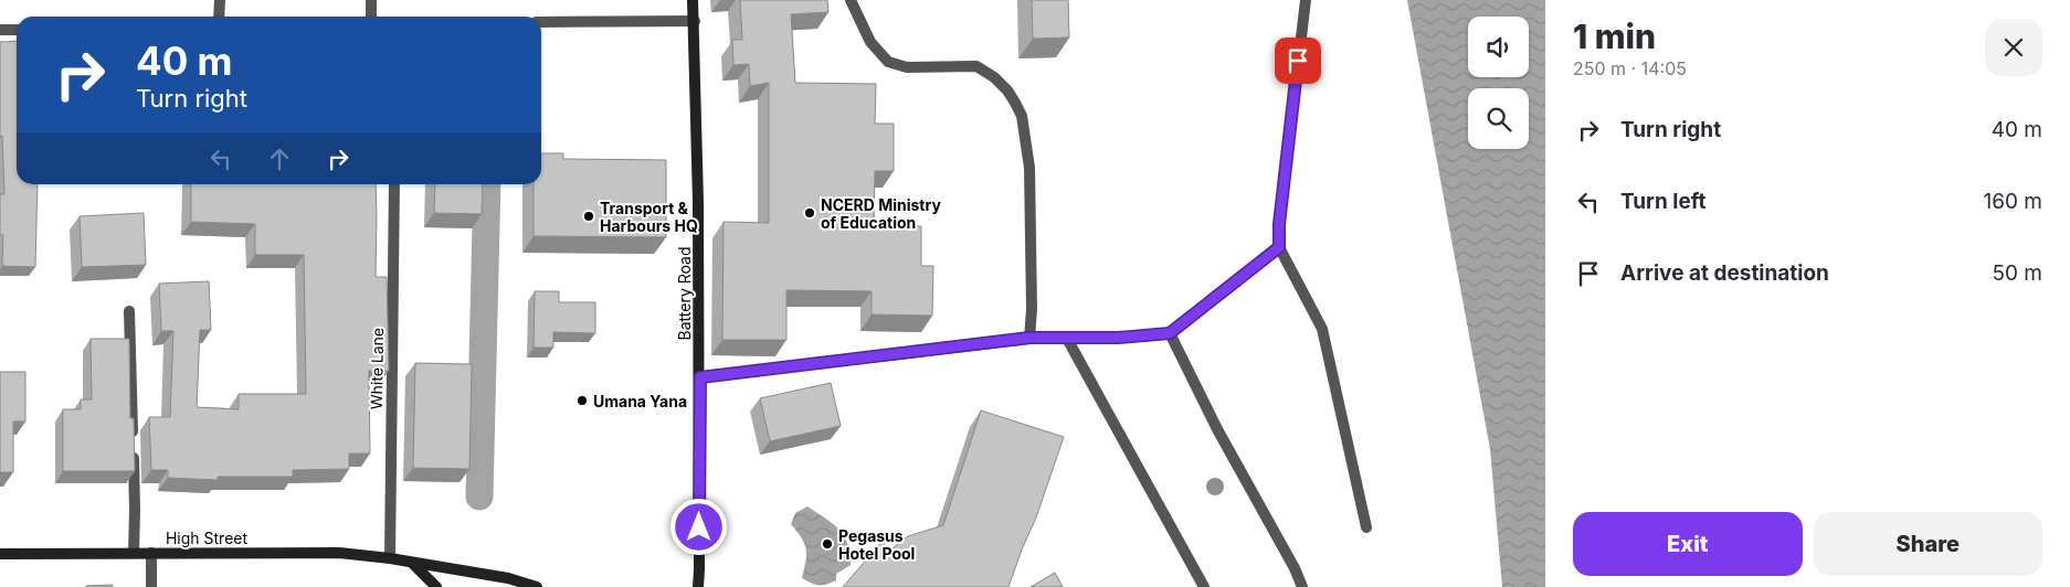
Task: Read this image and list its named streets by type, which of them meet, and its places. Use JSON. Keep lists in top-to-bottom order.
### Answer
{
  "streets": {
    "street": ["Battery Road", "White Lane", "High Street"]
  },
  "crossings": [
    ["White Lane", "High Street"]
  ],
  "places": [
    "NCERD Ministry of Education",
    "Transport & Harbours HQ",
    "Umana Yana",
    "Pegasus Hotel Pool"
  ],
  "page": {
    "heading": ["1 min", "250 m · 14:05"],
    "turn": ["40 m", "Turn right"],
    "list": [
      {
        "name": "Turn right",
        "value": "40 m"
      },
      {
        "name": "Turn left",
        "value": "160 m"
      },
      {
        "name": "Arrive at destination",
        "value": "50 m"
      }
    ],
    "buttons": ["Exit", "Share"]
  }
}
